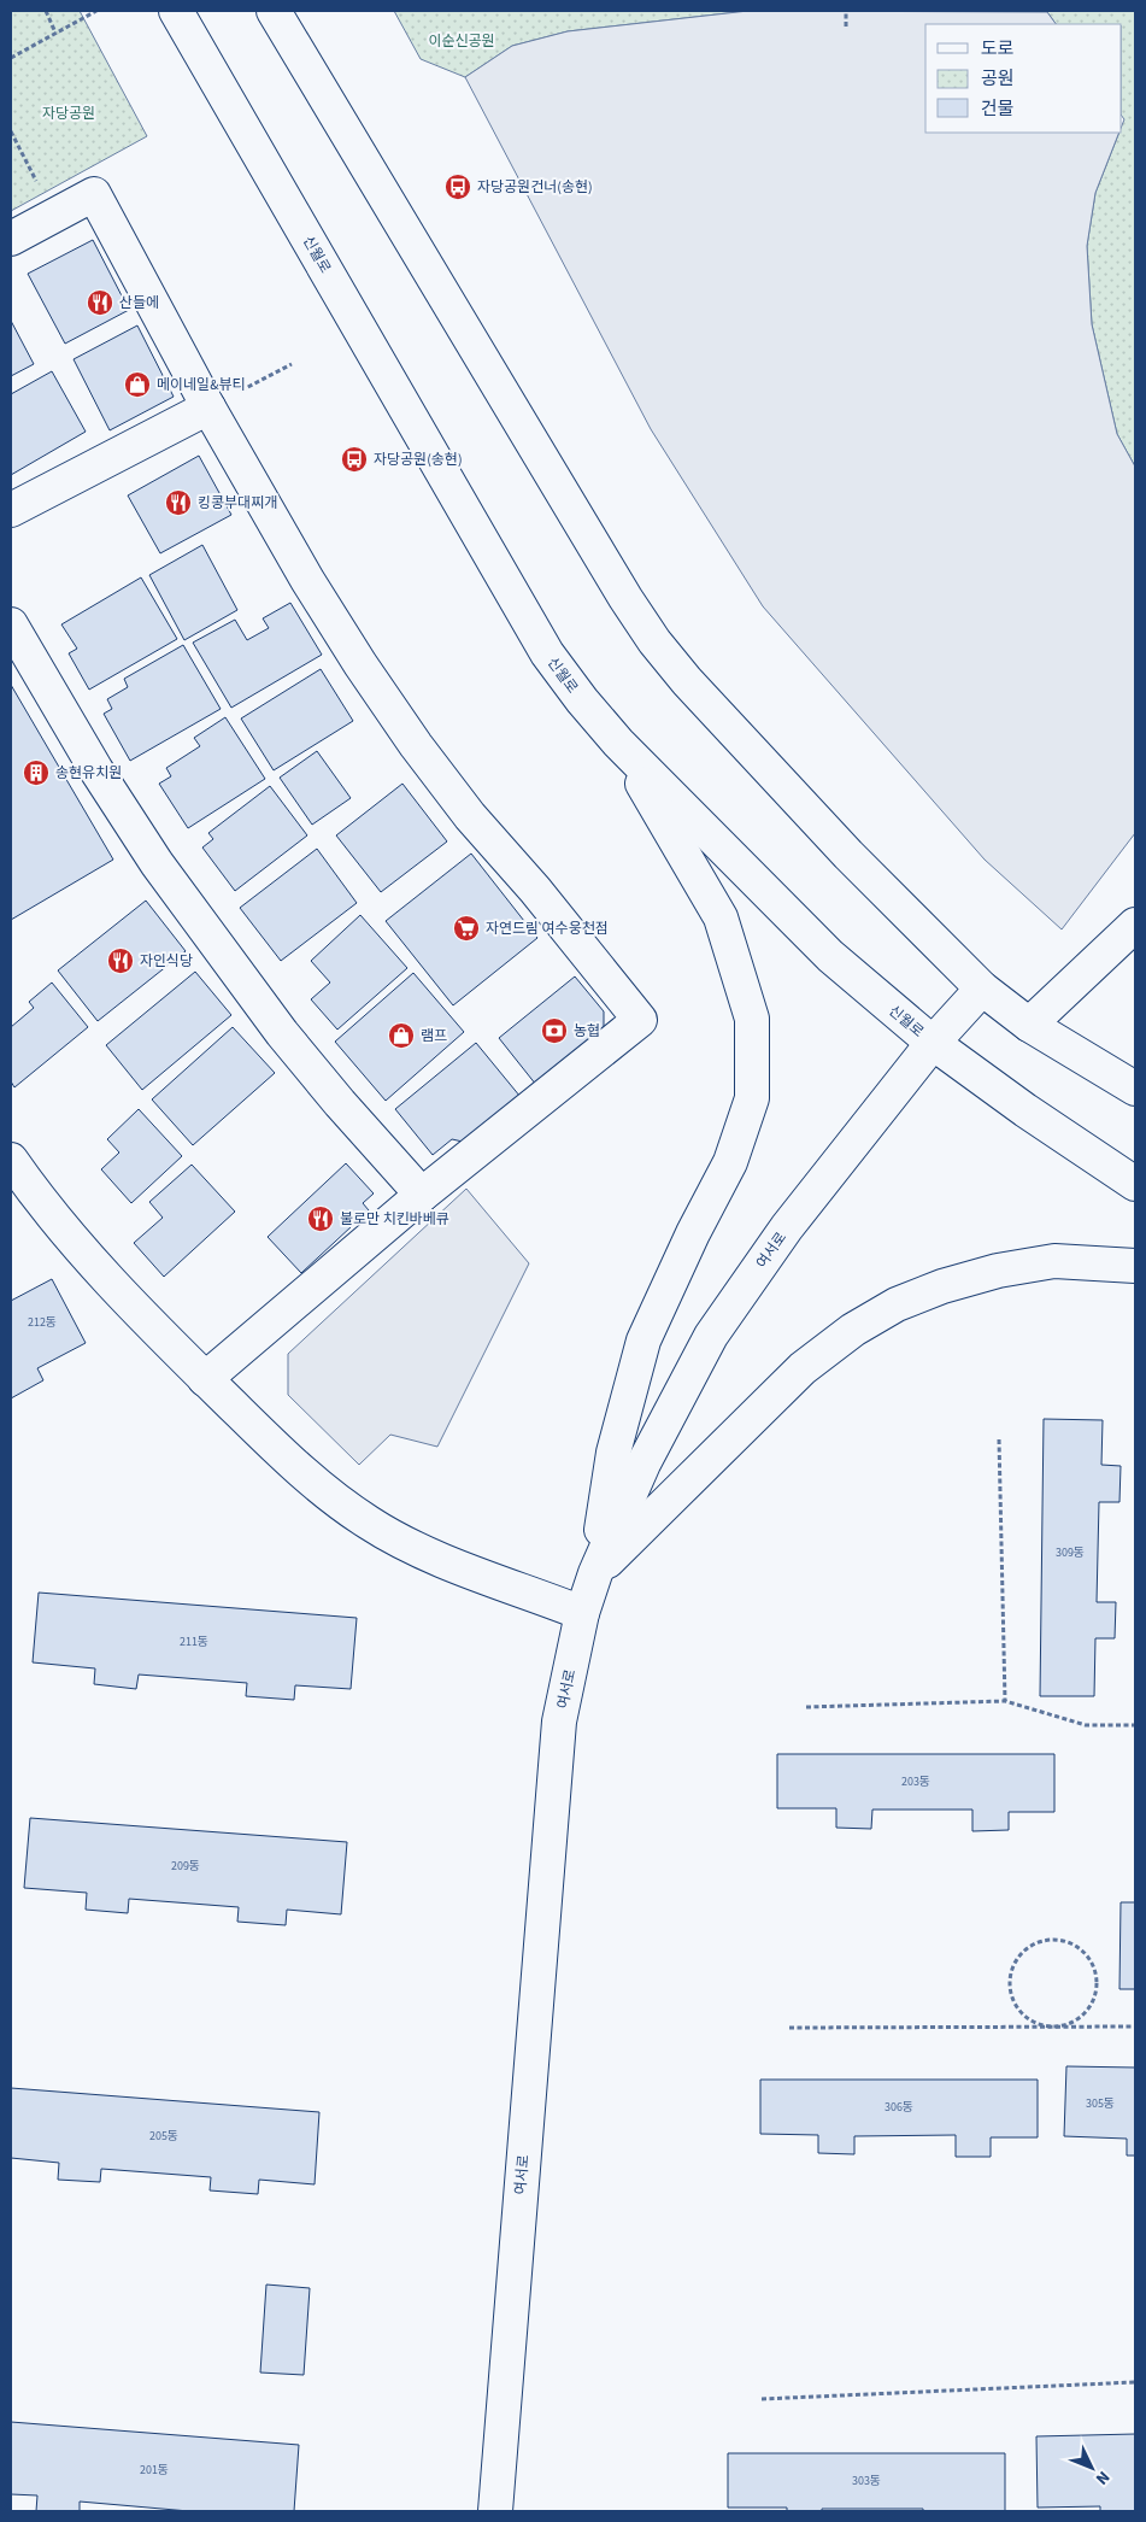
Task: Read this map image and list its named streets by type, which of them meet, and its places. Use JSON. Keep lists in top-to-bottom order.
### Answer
{
  "streets": {
    "street": ["신월로", "여서로"]
  },
  "crossings": [
    ["신월로", "여서로"]
  ],
  "parks": ["이순신공원", "자당공원"],
  "places": {
    "bus stop": ["자당공원건너(송현)", "자당공원(송현)"],
    "restaurant": [
      "산들에",
      "킹콩부대찌개",
      "자인식당",
      "불로만 치킨바베큐"
    ],
    "shop": ["메이네일&뷰티", "램프"],
    "building": ["송현유치원"],
    "supermarket": ["자연드림 여수웅천점"],
    "bank": ["농협"]
  },
  "house_numbers": [
    "212동",
    "309동",
    "211동",
    "203동",
    "209동",
    "305동",
    "306동",
    "205동",
    "201동",
    "303동"
  ],
  "legend": ["도로", "공원", "건물"],
  "north": "bottom right"
}
